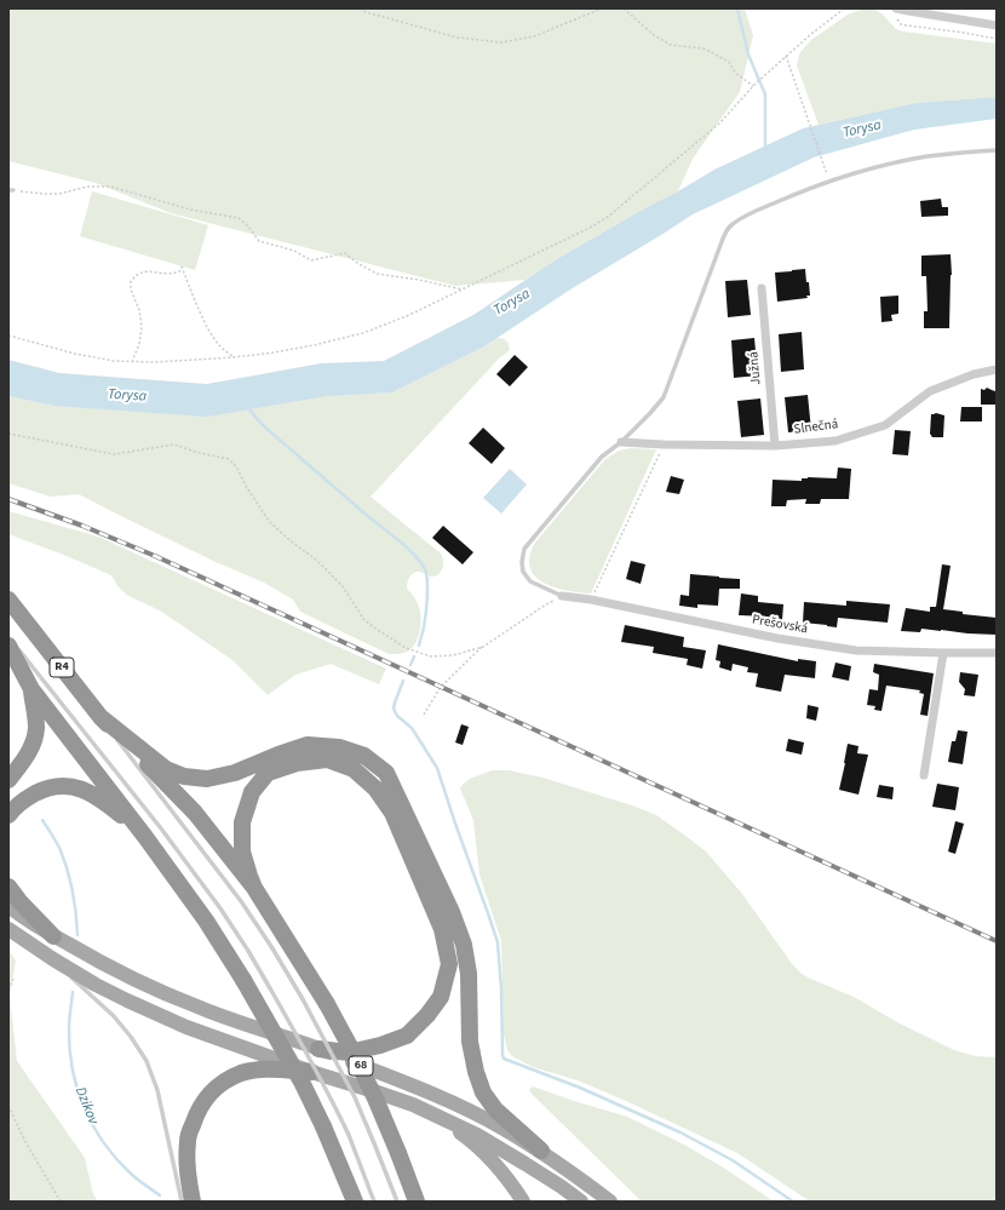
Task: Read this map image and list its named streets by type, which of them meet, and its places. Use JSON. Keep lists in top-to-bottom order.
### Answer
{
  "streets": {
    "highway": ["R4"],
    "main road": ["68"],
    "street": ["Južná", "Slnečná", "Prešovská"]
  },
  "crossings": [
    ["Južná", "Slnečná"]
  ],
  "water": ["Torysa", "Dzikov"]
}
